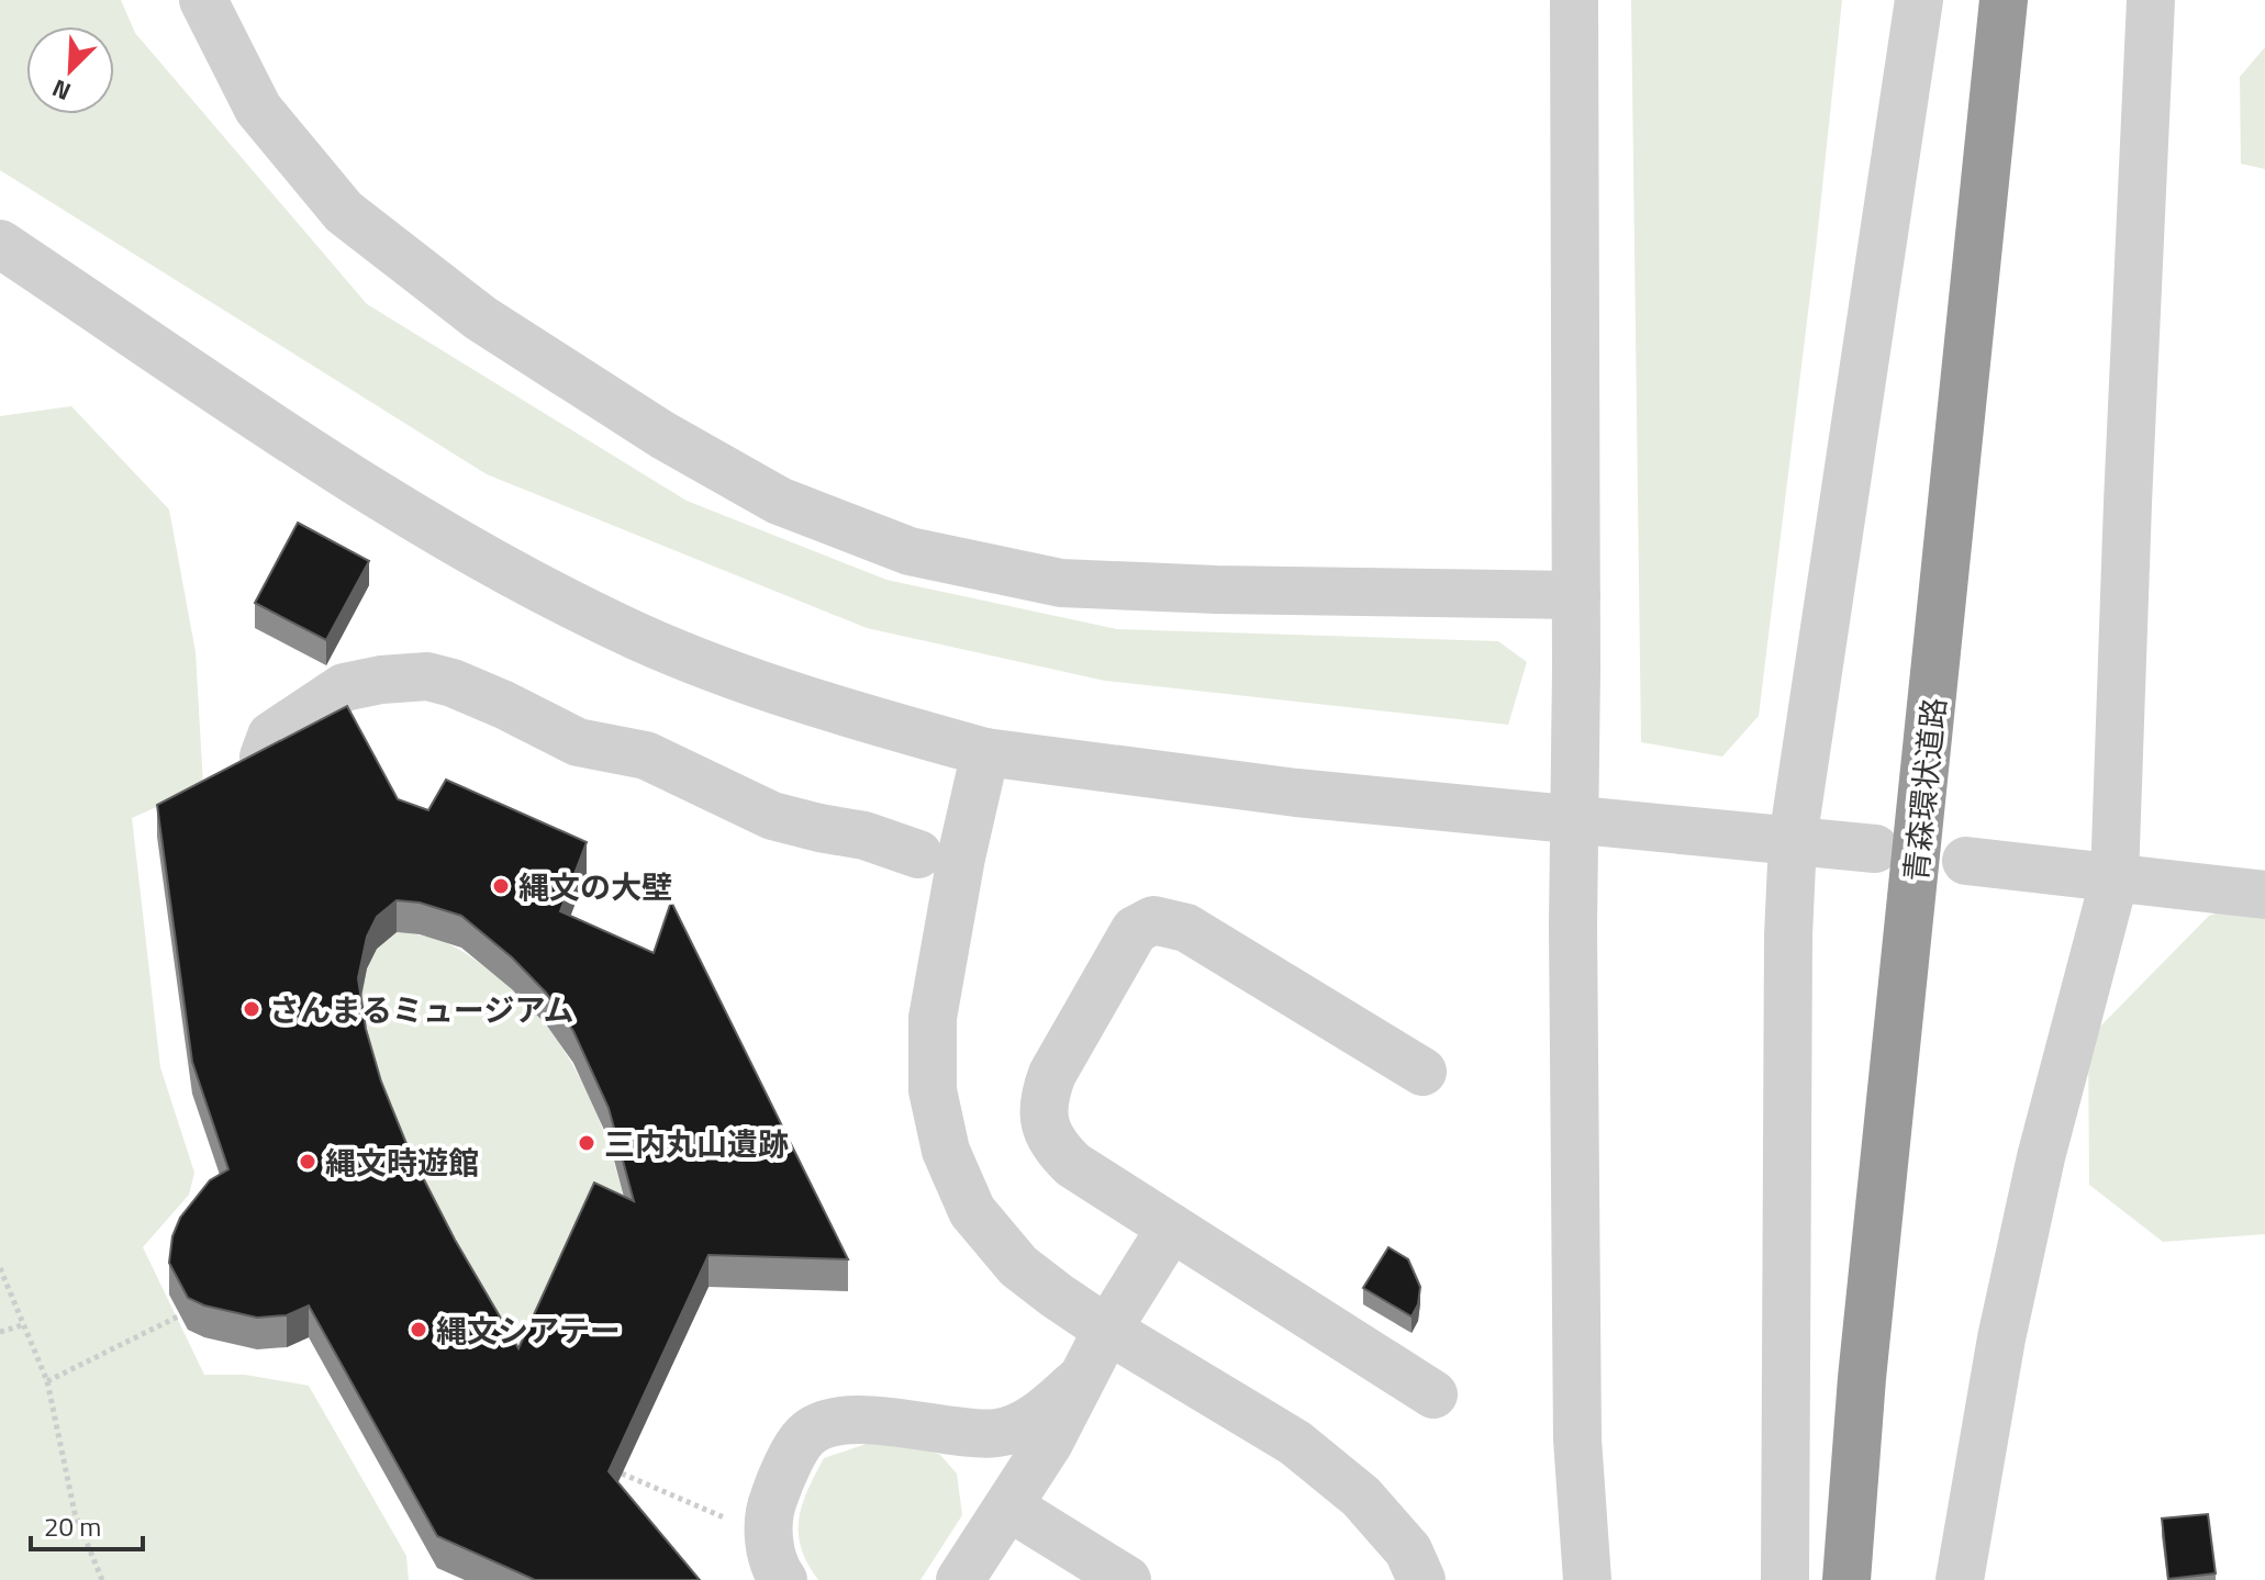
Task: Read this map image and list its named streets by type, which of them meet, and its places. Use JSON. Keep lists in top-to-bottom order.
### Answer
{
  "streets": {
    "highway": ["青森環状道路"]
  },
  "places": [
    "縄文の大壁",
    "さんまるミュージアム",
    "三内丸山遺跡",
    "縄文時遊館",
    "縄文シアテー"
  ],
  "scale_bar": "20 m",
  "north": "bottom left"
}
